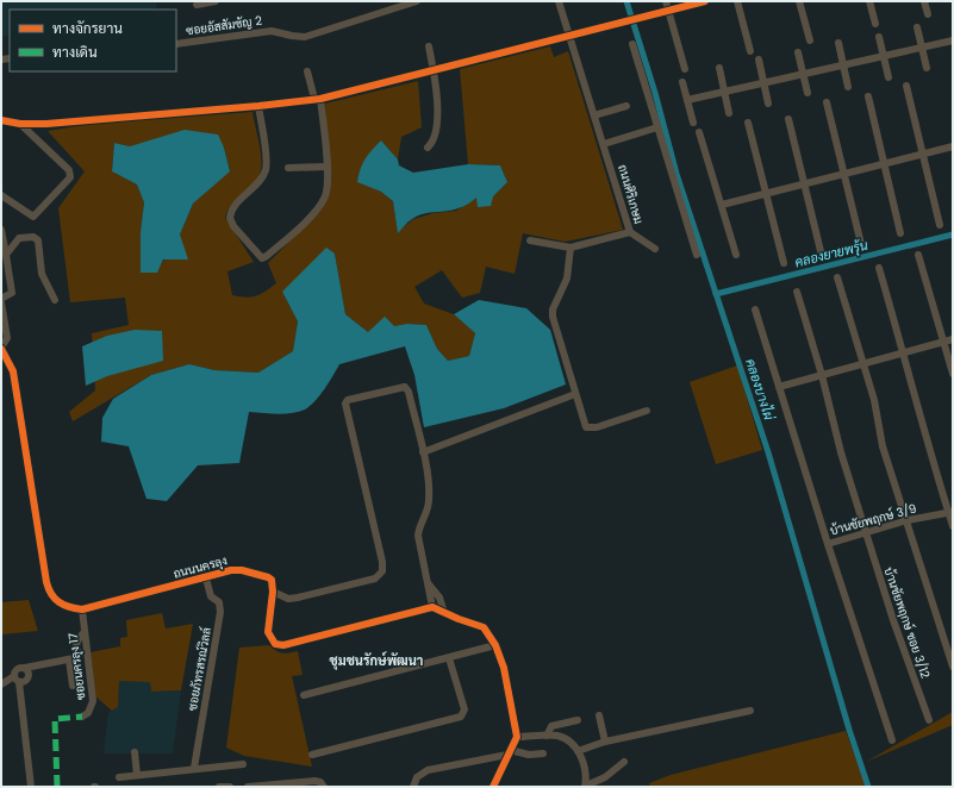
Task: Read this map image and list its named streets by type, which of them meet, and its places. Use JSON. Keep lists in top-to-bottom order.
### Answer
{
  "streets": {
    "street": [
      "ซอยอัสสัมชัญ 2",
      "ถนนศิริเกษม",
      "บ้านชัยพฤกษ์ 3/9",
      "ถนนนครลุง",
      "บ้านชัยพฤกษ์ ซอย 3/12",
      "ซอยนครลุง 17",
      "ซอยภัทรสรณ์วิลล์"
    ]
  },
  "crossings": [
    ["บ้านชัยพฤกษ์ 3/9", "บ้านชัยพฤกษ์ ซอย 3/12"],
    ["ถนนนครลุง", "ซอยนครลุง 17"],
    ["ถนนนครลุง", "ซอยภัทรสรณ์วิลล์"]
  ],
  "districts": ["ชุมชนรักษ์พัฒนา"],
  "water": ["คลองยายพรุ้น", "คลองบางไผ่"],
  "legend": ["ทางจักรยาน", "ทางเดิน"]
}
